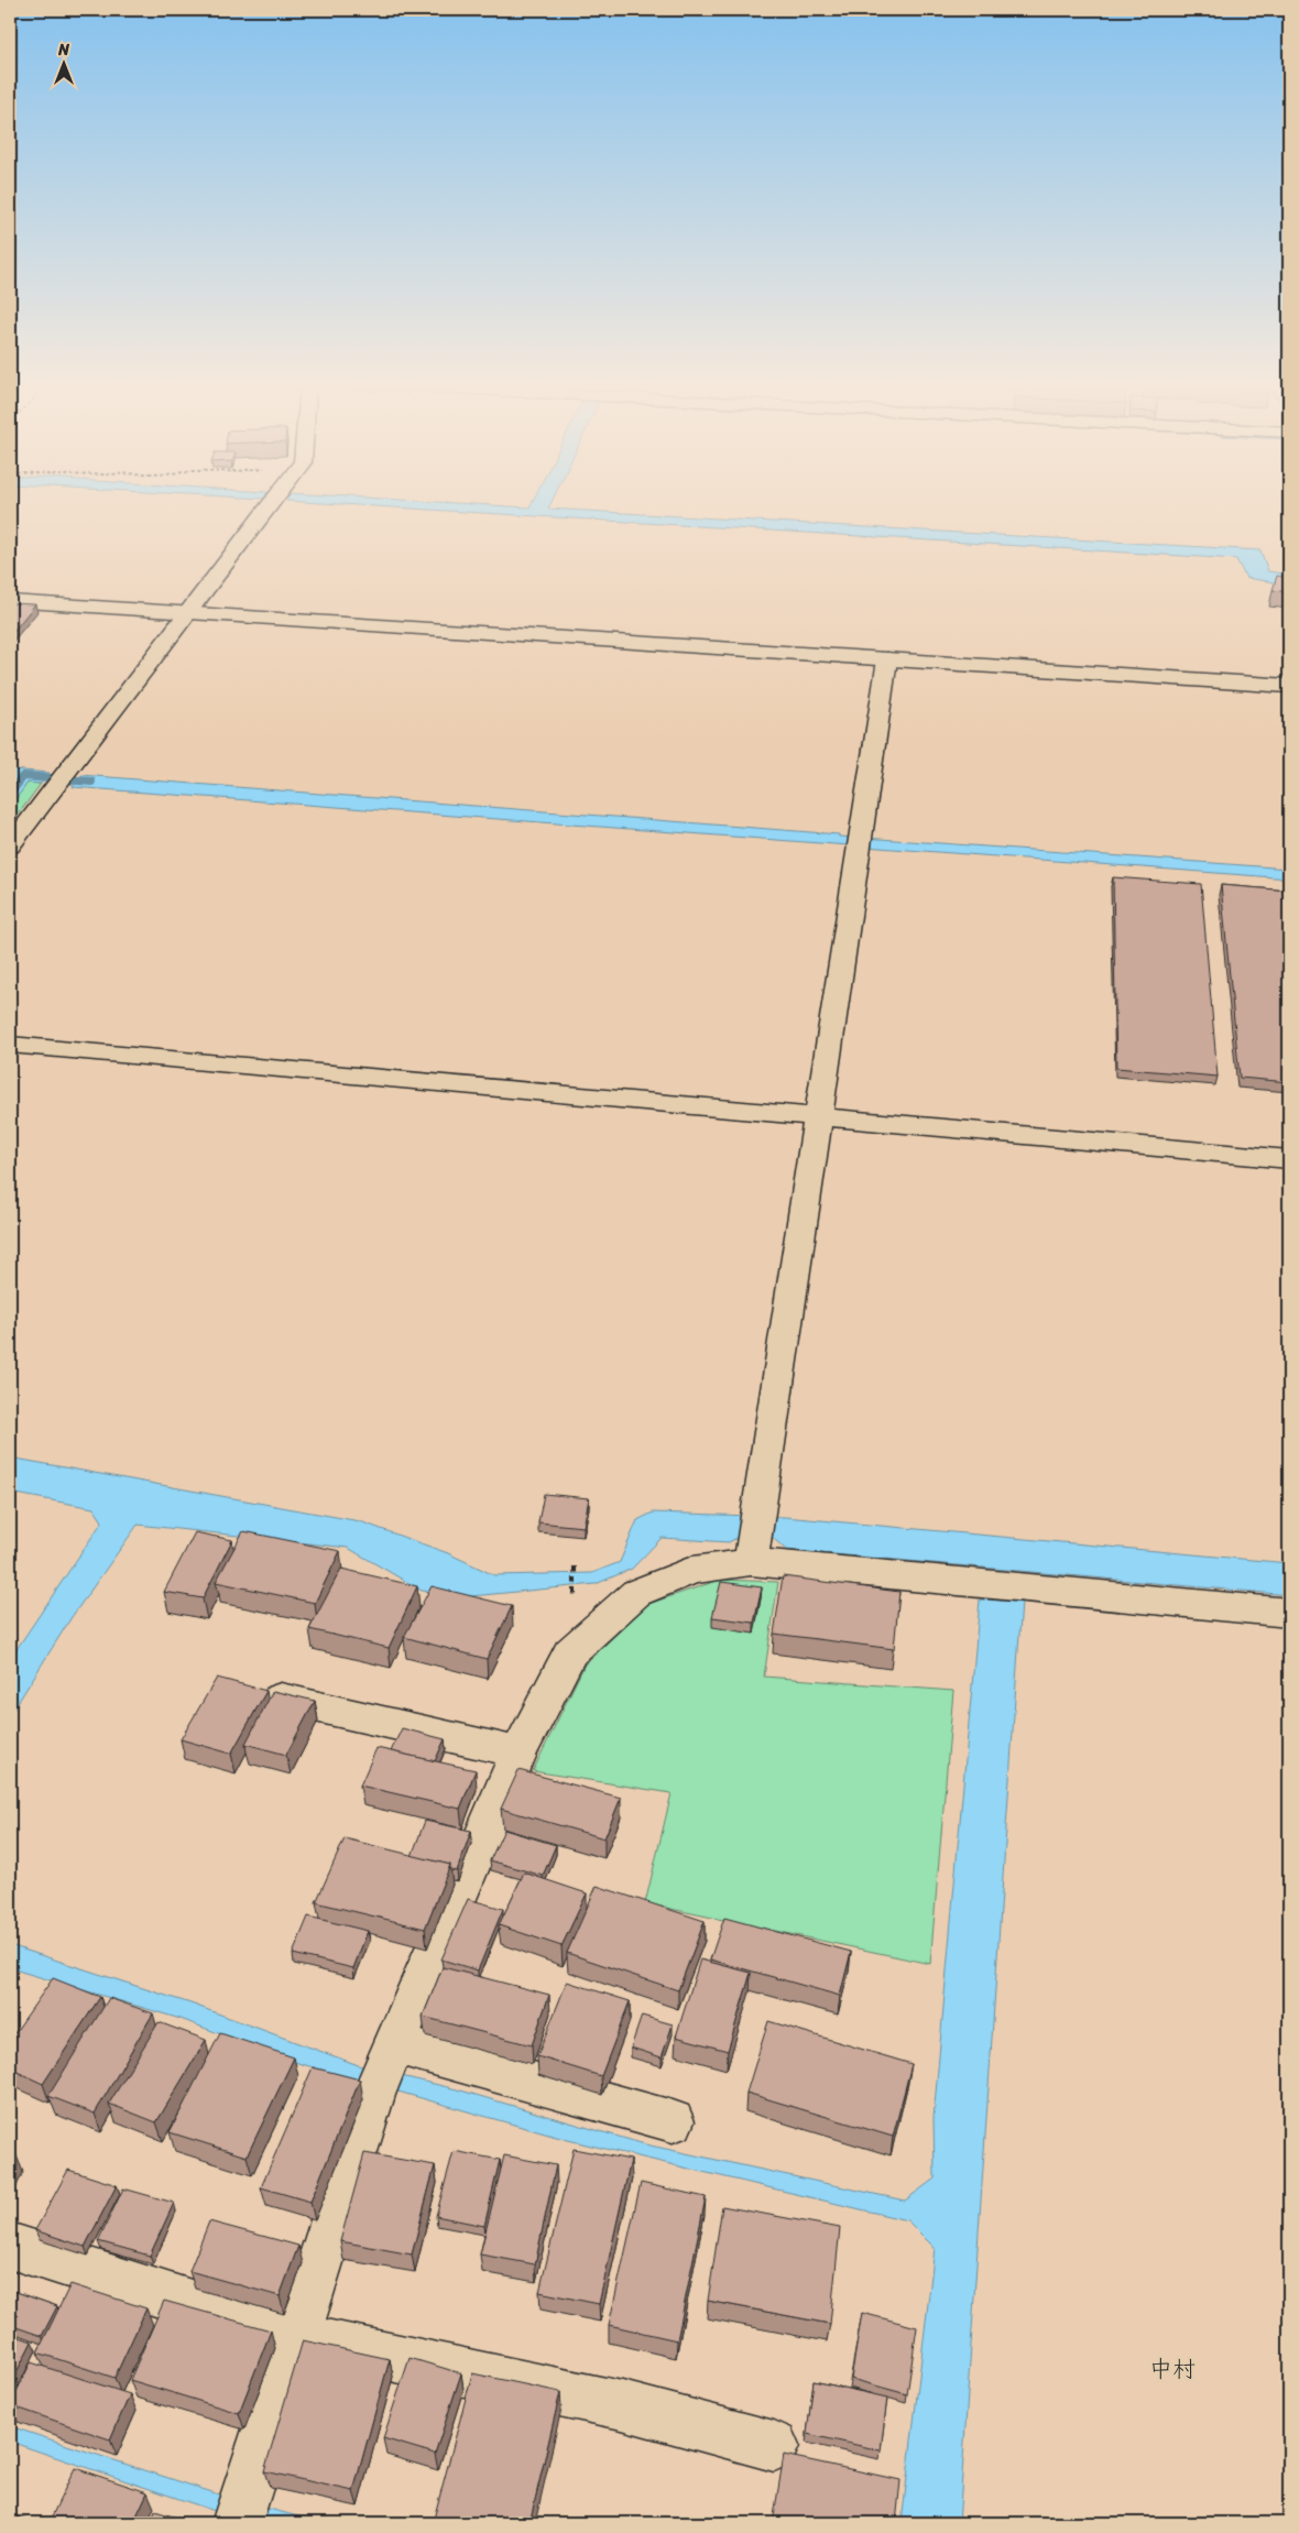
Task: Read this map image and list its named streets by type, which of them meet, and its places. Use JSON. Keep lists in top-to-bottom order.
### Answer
{
  "districts": ["中村"],
  "north": "top"
}
